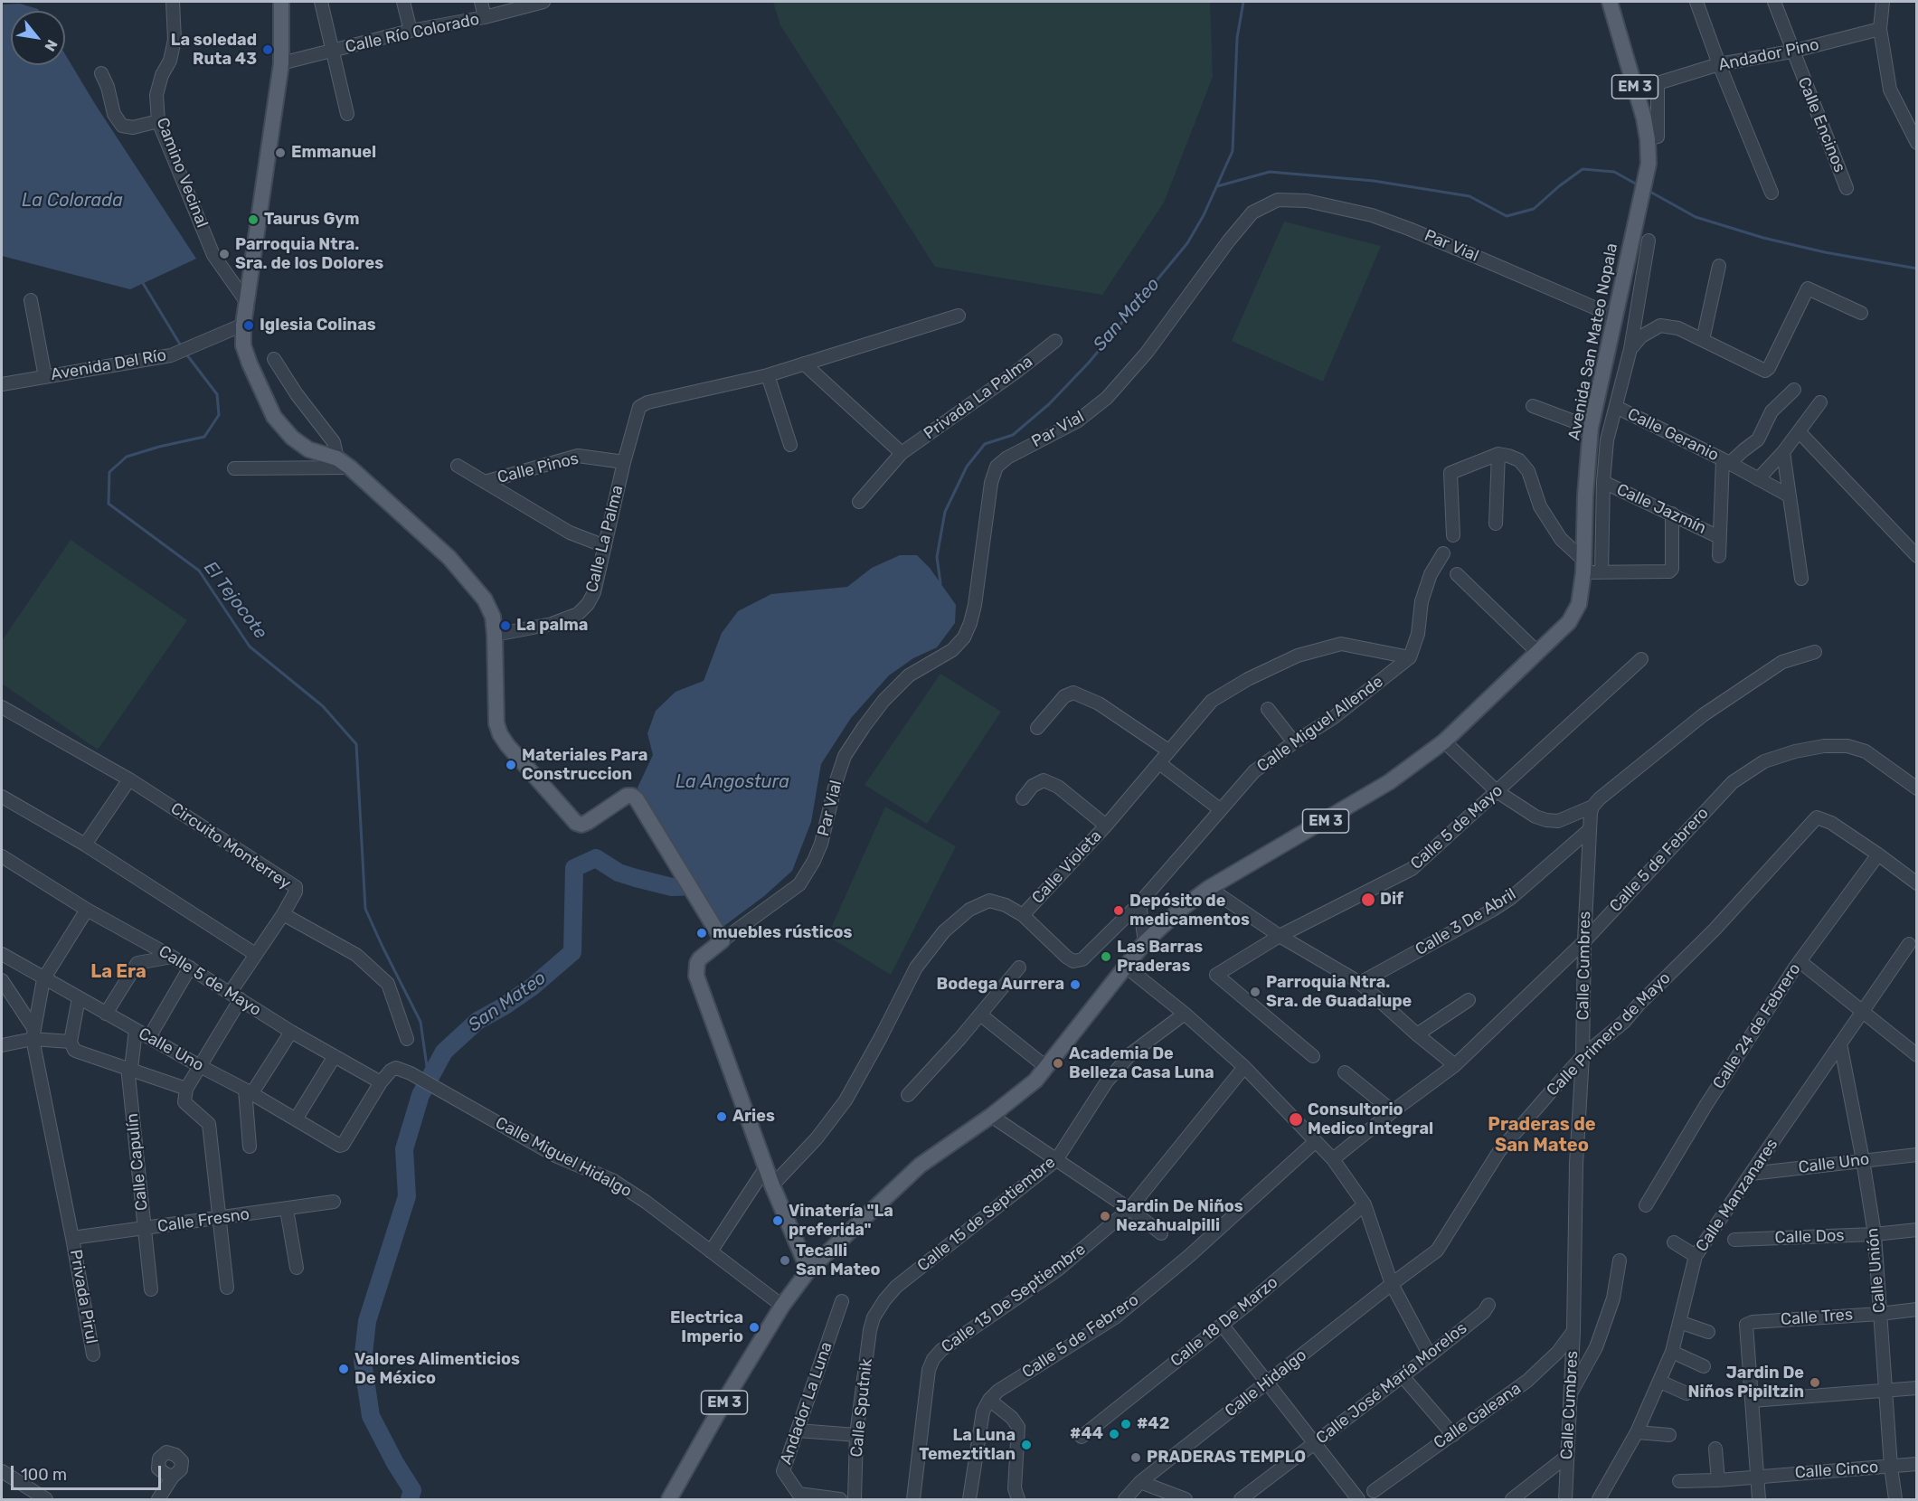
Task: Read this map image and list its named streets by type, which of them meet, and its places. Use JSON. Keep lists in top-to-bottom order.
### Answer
{
  "streets": {
    "main road": ["EM 3", "Avenida San Mateo Nopala"],
    "street": [
      "Calle Río Colorado",
      "Andador Pino",
      "Calle Encinos",
      "Camino Vecinal",
      "Par Vial",
      "Avenida Del Río",
      "Privada La Palma",
      "Calle Geranio",
      "Calle Pinos",
      "Calle Jazmín",
      "Calle La Palma",
      "Calle Miguel Allende",
      "Calle 5 de Mayo",
      "Circuito Monterrey",
      "Calle 5 de Febrero",
      "Calle Violeta",
      "Calle 3 De Abril",
      "Calle Cumbres",
      "Calle 24 de Febrero",
      "Calle Primero de Mayo",
      "Calle Uno",
      "Calle Miguel Hidalgo",
      "Calle Capulín",
      "Calle Manzanares",
      "Calle 15 de Septiembre",
      "Calle Fresno",
      "Calle Dos",
      "Calle Unión",
      "Privada Pirul",
      "Calle 13 De Septiembre",
      "Calle Tres",
      "Calle 18 De Marzo",
      "Calle Hidalgo",
      "Calle José María Morelos",
      "Andador La Luna",
      "Calle Sputnik",
      "Calle Galeana",
      "Calle Cinco"
    ]
  },
  "crossings": [
    ["Andador Pino", "Calle Encinos"],
    ["Andador Pino", "Avenida San Mateo Nopala"],
    ["Par Vial", "Avenida San Mateo Nopala"],
    ["Avenida San Mateo Nopala", "Calle Miguel Hidalgo"],
    ["Calle Pinos", "Calle La Palma"],
    ["Calle Miguel Allende", "Calle Violeta"],
    ["Calle 5 de Mayo", "Circuito Monterrey"],
    ["Calle 5 de Mayo", "Calle Uno"],
    ["Calle 5 de Mayo", "Calle Miguel Hidalgo"],
    ["Circuito Monterrey", "Calle Uno"],
    ["Calle 5 de Febrero", "Calle Cumbres"],
    ["Calle 3 De Abril", "Calle Cumbres"],
    ["Calle Cumbres", "Calle Primero de Mayo"],
    ["Calle Cumbres", "Calle Galeana"],
    ["Calle 24 de Febrero", "Calle Primero de Mayo"],
    ["Calle Primero de Mayo", "Calle Hidalgo"],
    ["Calle Uno", "Calle Miguel Hidalgo"],
    ["Calle Uno", "Calle Capulín"],
    ["Calle Uno", "Calle Manzanares"],
    ["Calle Uno", "Calle Unión"],
    ["Calle Capulín", "Calle Fresno"],
    ["Calle Manzanares", "Calle Unión"],
    ["Calle 15 de Septiembre", "Calle Sputnik"],
    ["Calle Fresno", "Privada Pirul"],
    ["Calle Dos", "Calle Unión"],
    ["Calle Unión", "Calle Tres"],
    ["Calle Unión", "Calle Cinco"]
  ],
  "districts": ["La Era", "Praderas de San Mateo"],
  "water": [
    "La Colorada",
    "San Mateo",
    "El Tejocote",
    "La Angostura"
  ],
  "places": [
    "La soledad Ruta 43",
    "Emmanuel",
    "Taurus Gym",
    "Parroquia Ntra. Sra. de los Dolores",
    "Iglesia Colinas",
    "La palma",
    "Materiales Para Construccion",
    "Dif",
    "Depósito de medicamentos",
    "muebles rústicos",
    "Las Barras Praderas",
    "Bodega Aurrera",
    "Parroquia Ntra. Sra. de Guadalupe",
    "Academia De Belleza Casa Luna",
    "Aries",
    "Consultorio Medico Integral",
    "Jardin De Niños Nezahualpilli",
    "Vinatería \"La preferida\"",
    "Tecalli San Mateo",
    "Electrica Imperio",
    "Valores Alimenticios De México",
    "Jardin De Niños Pipiltzin",
    "#42",
    "#44",
    "La Luna Temeztitlan",
    "PRADERAS TEMPLO"
  ],
  "scale_bar": "100 m",
  "north": "bottom right"
}
